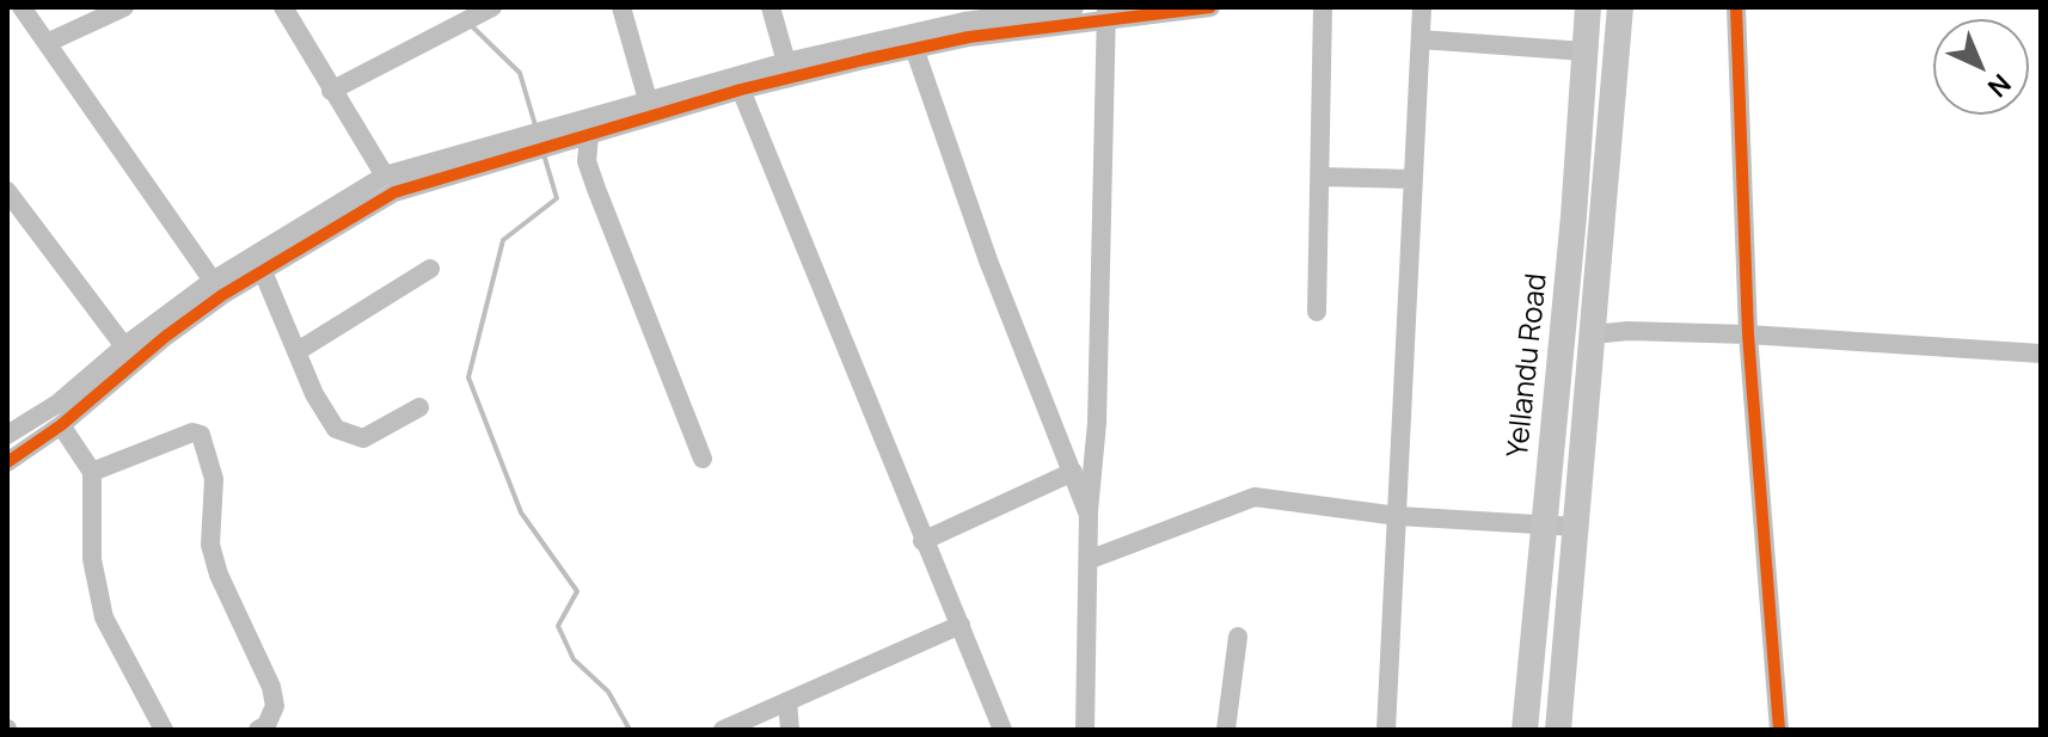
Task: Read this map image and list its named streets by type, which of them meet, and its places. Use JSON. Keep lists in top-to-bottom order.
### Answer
{
  "streets": {
    "main road": ["Yellandu Road"]
  },
  "north": "bottom right"
}
